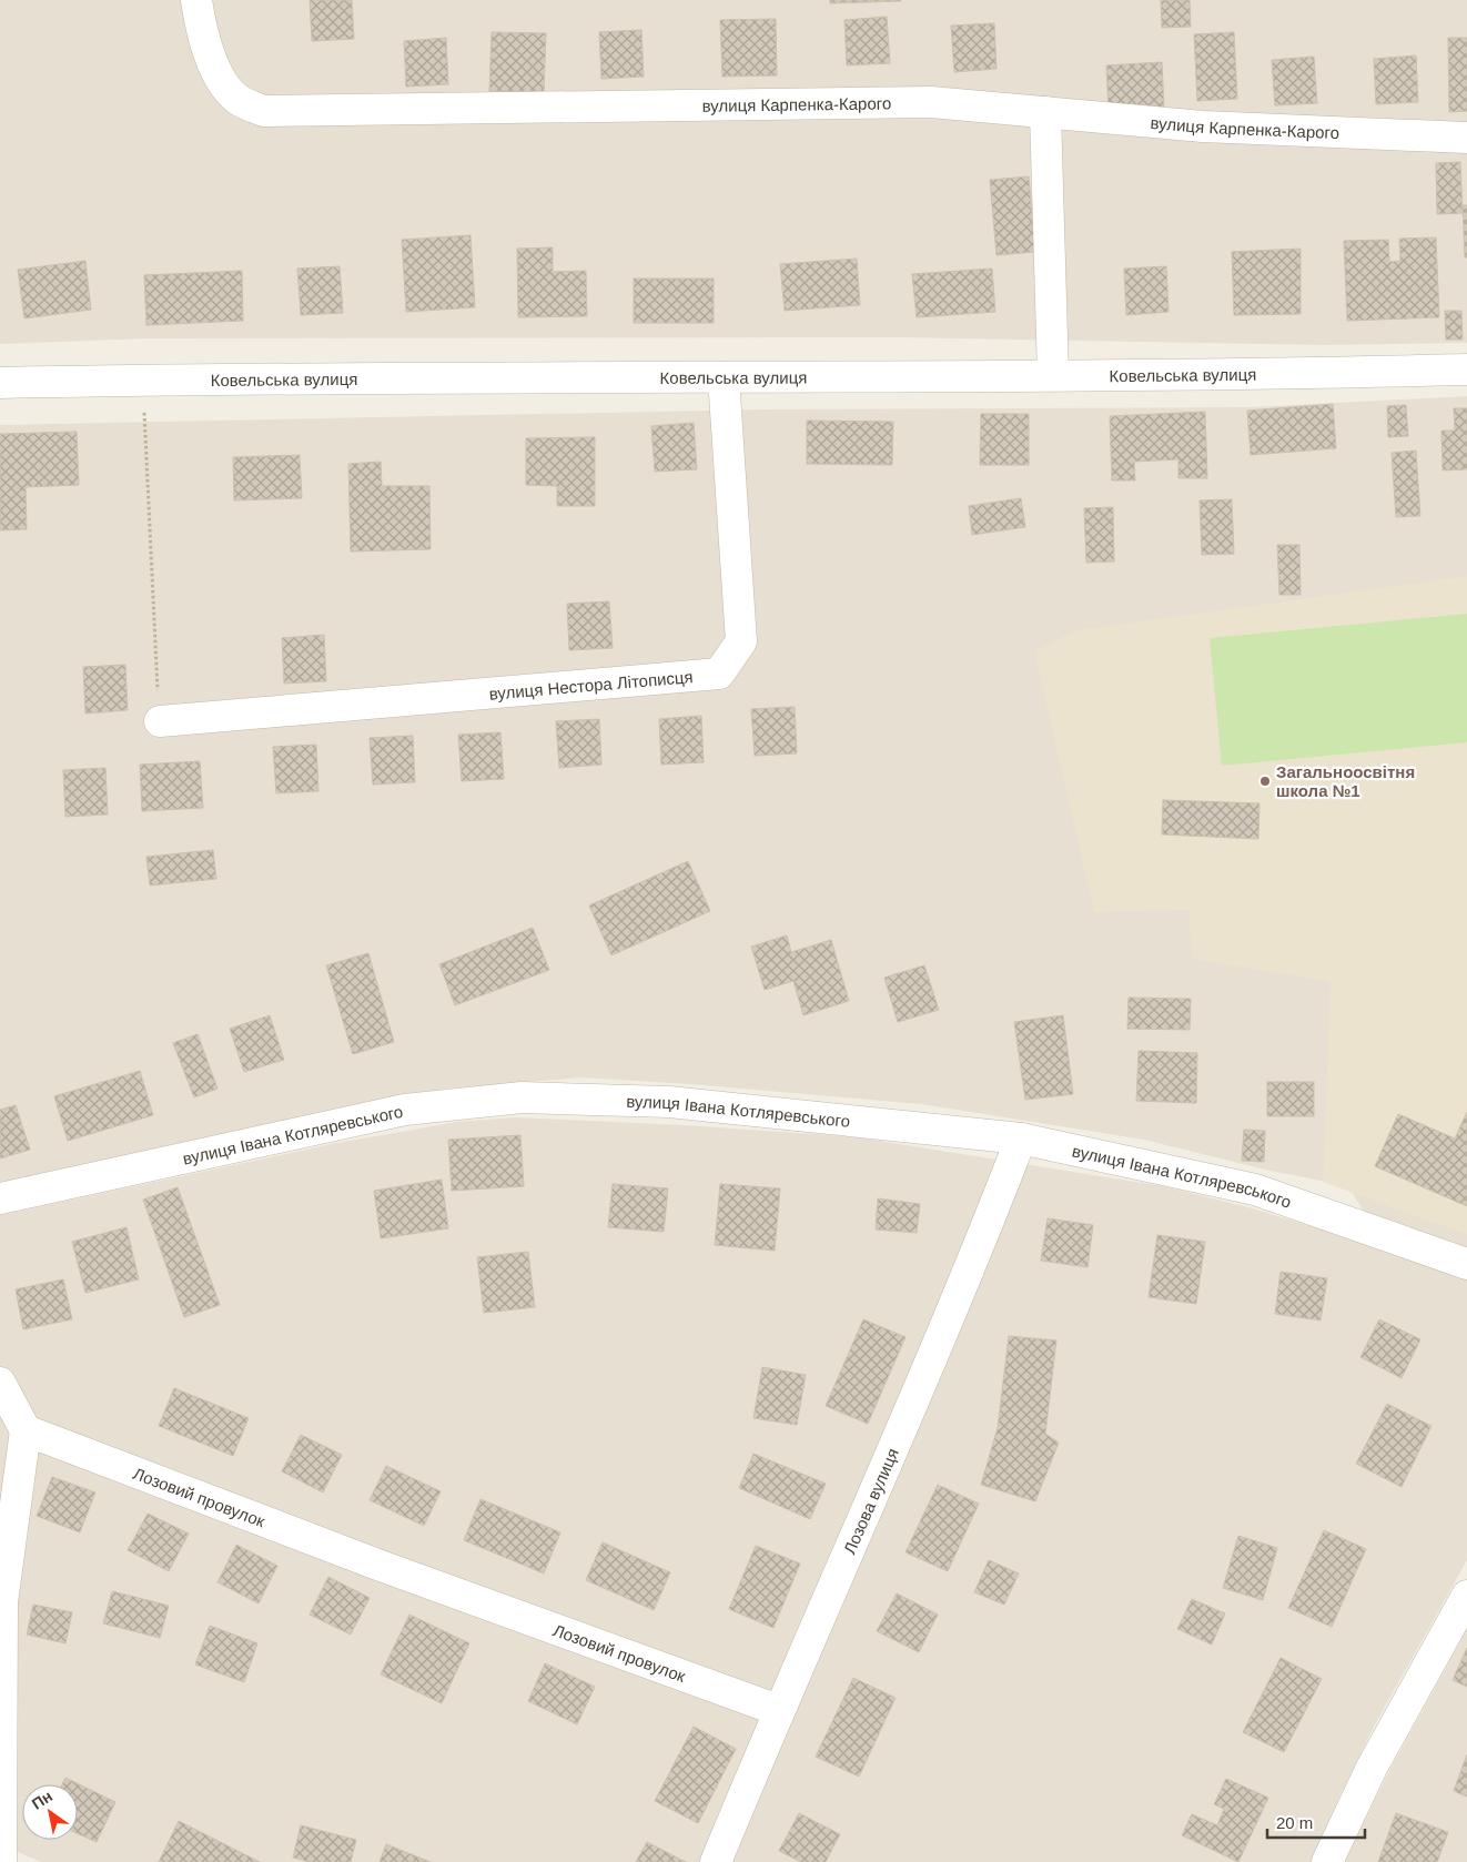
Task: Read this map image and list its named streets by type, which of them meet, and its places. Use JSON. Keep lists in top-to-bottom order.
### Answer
{
  "streets": {
    "street": [
      "вулиця Карпенка-Карого",
      "Ковельська вулиця",
      "вулиця Нестора Літописця",
      "вулиця Івана Котляревського",
      "Лозовий провулок",
      "Лозова вулиця"
    ]
  },
  "crossings": [
    ["Ковельська вулиця", "вулиця Нестора Літописця"],
    ["вулиця Івана Котляревського", "Лозова вулиця"],
    ["Лозовий провулок", "Лозова вулиця"]
  ],
  "places": ["Загальноосвітня школа №1"],
  "scale_bar": "20 m",
  "north": "top left"
}
